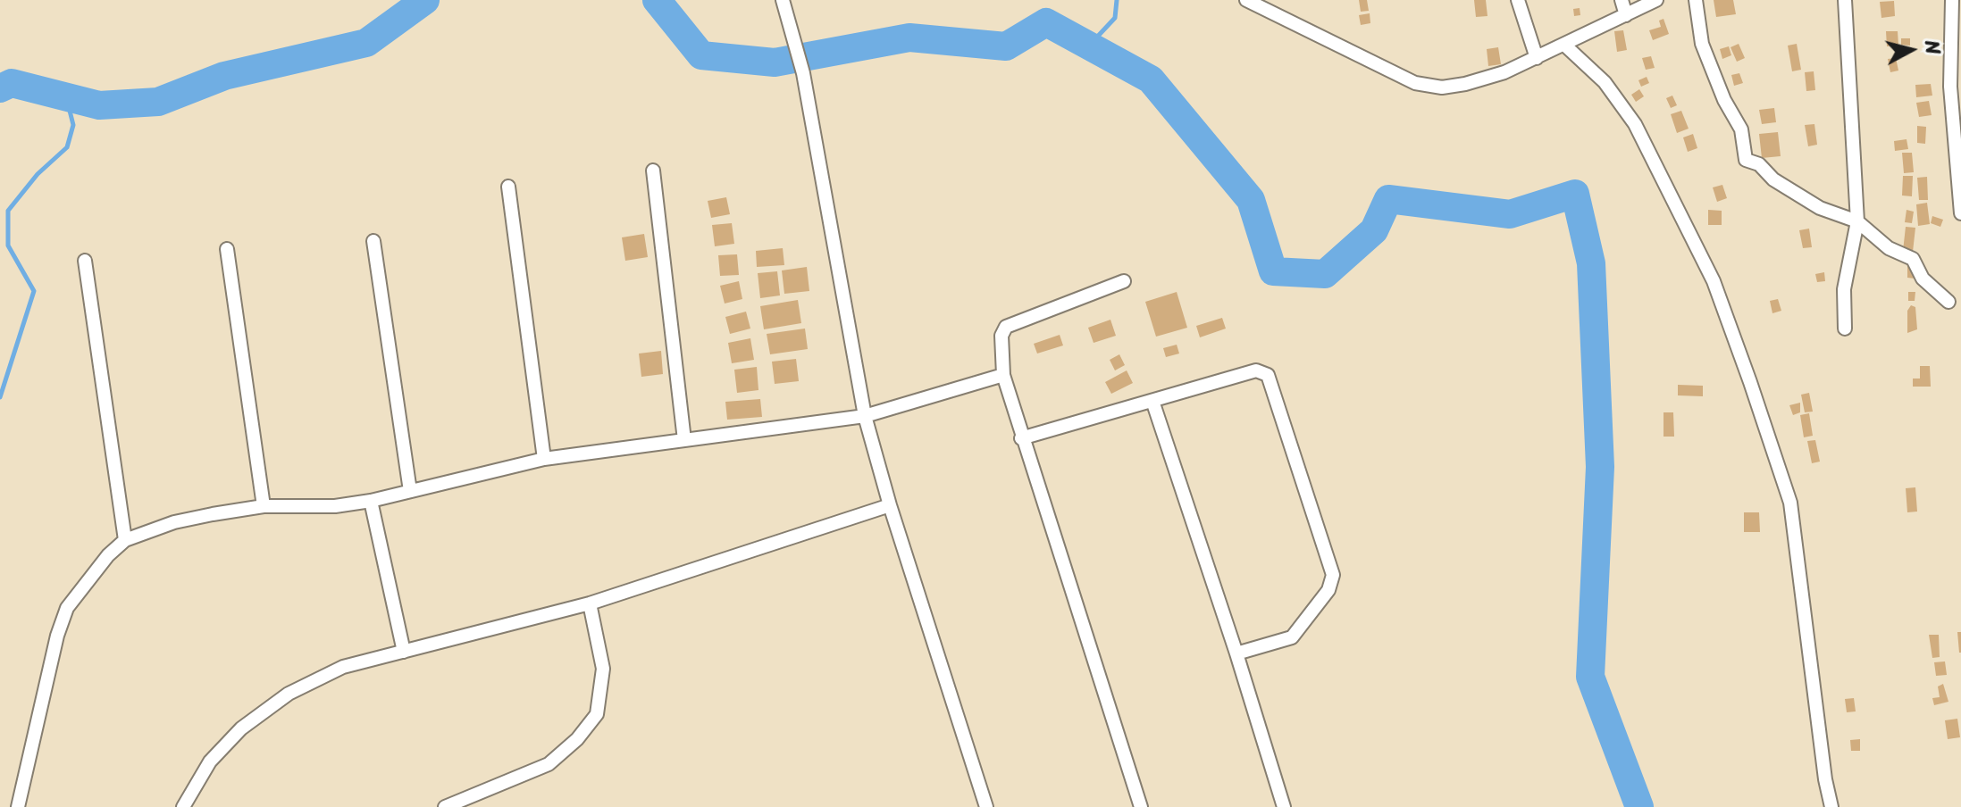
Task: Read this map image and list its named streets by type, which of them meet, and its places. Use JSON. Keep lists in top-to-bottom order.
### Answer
{
  "north": "right"
}
